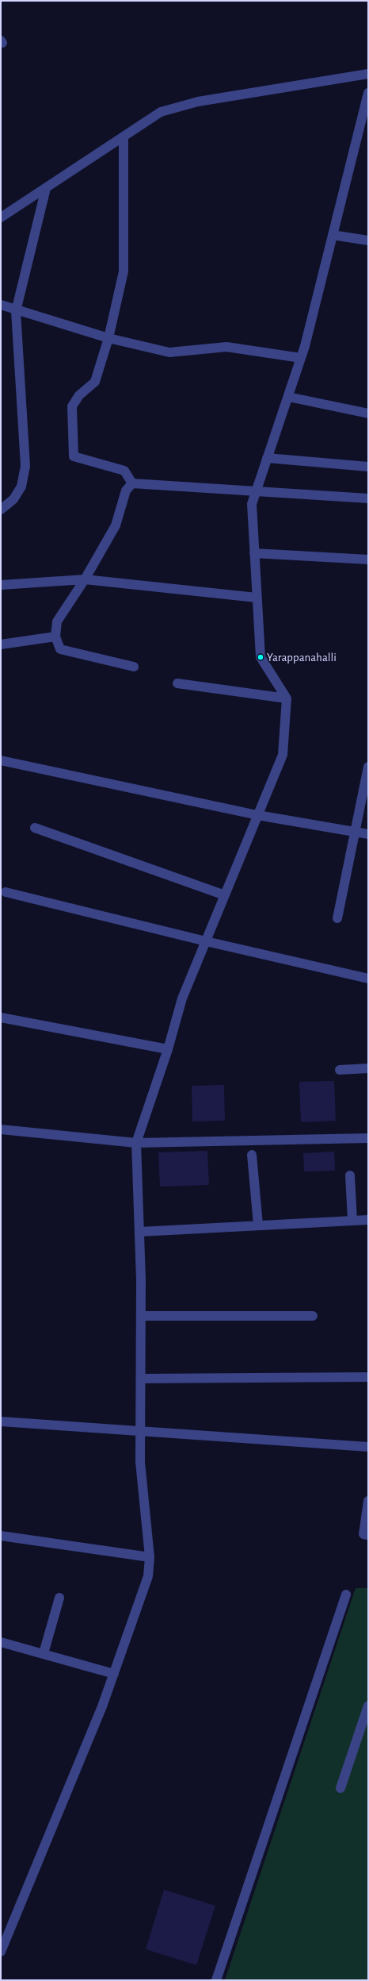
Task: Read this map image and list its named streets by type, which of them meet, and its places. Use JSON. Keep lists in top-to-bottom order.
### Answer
{
  "places": ["Yarappanahalli"]
}
